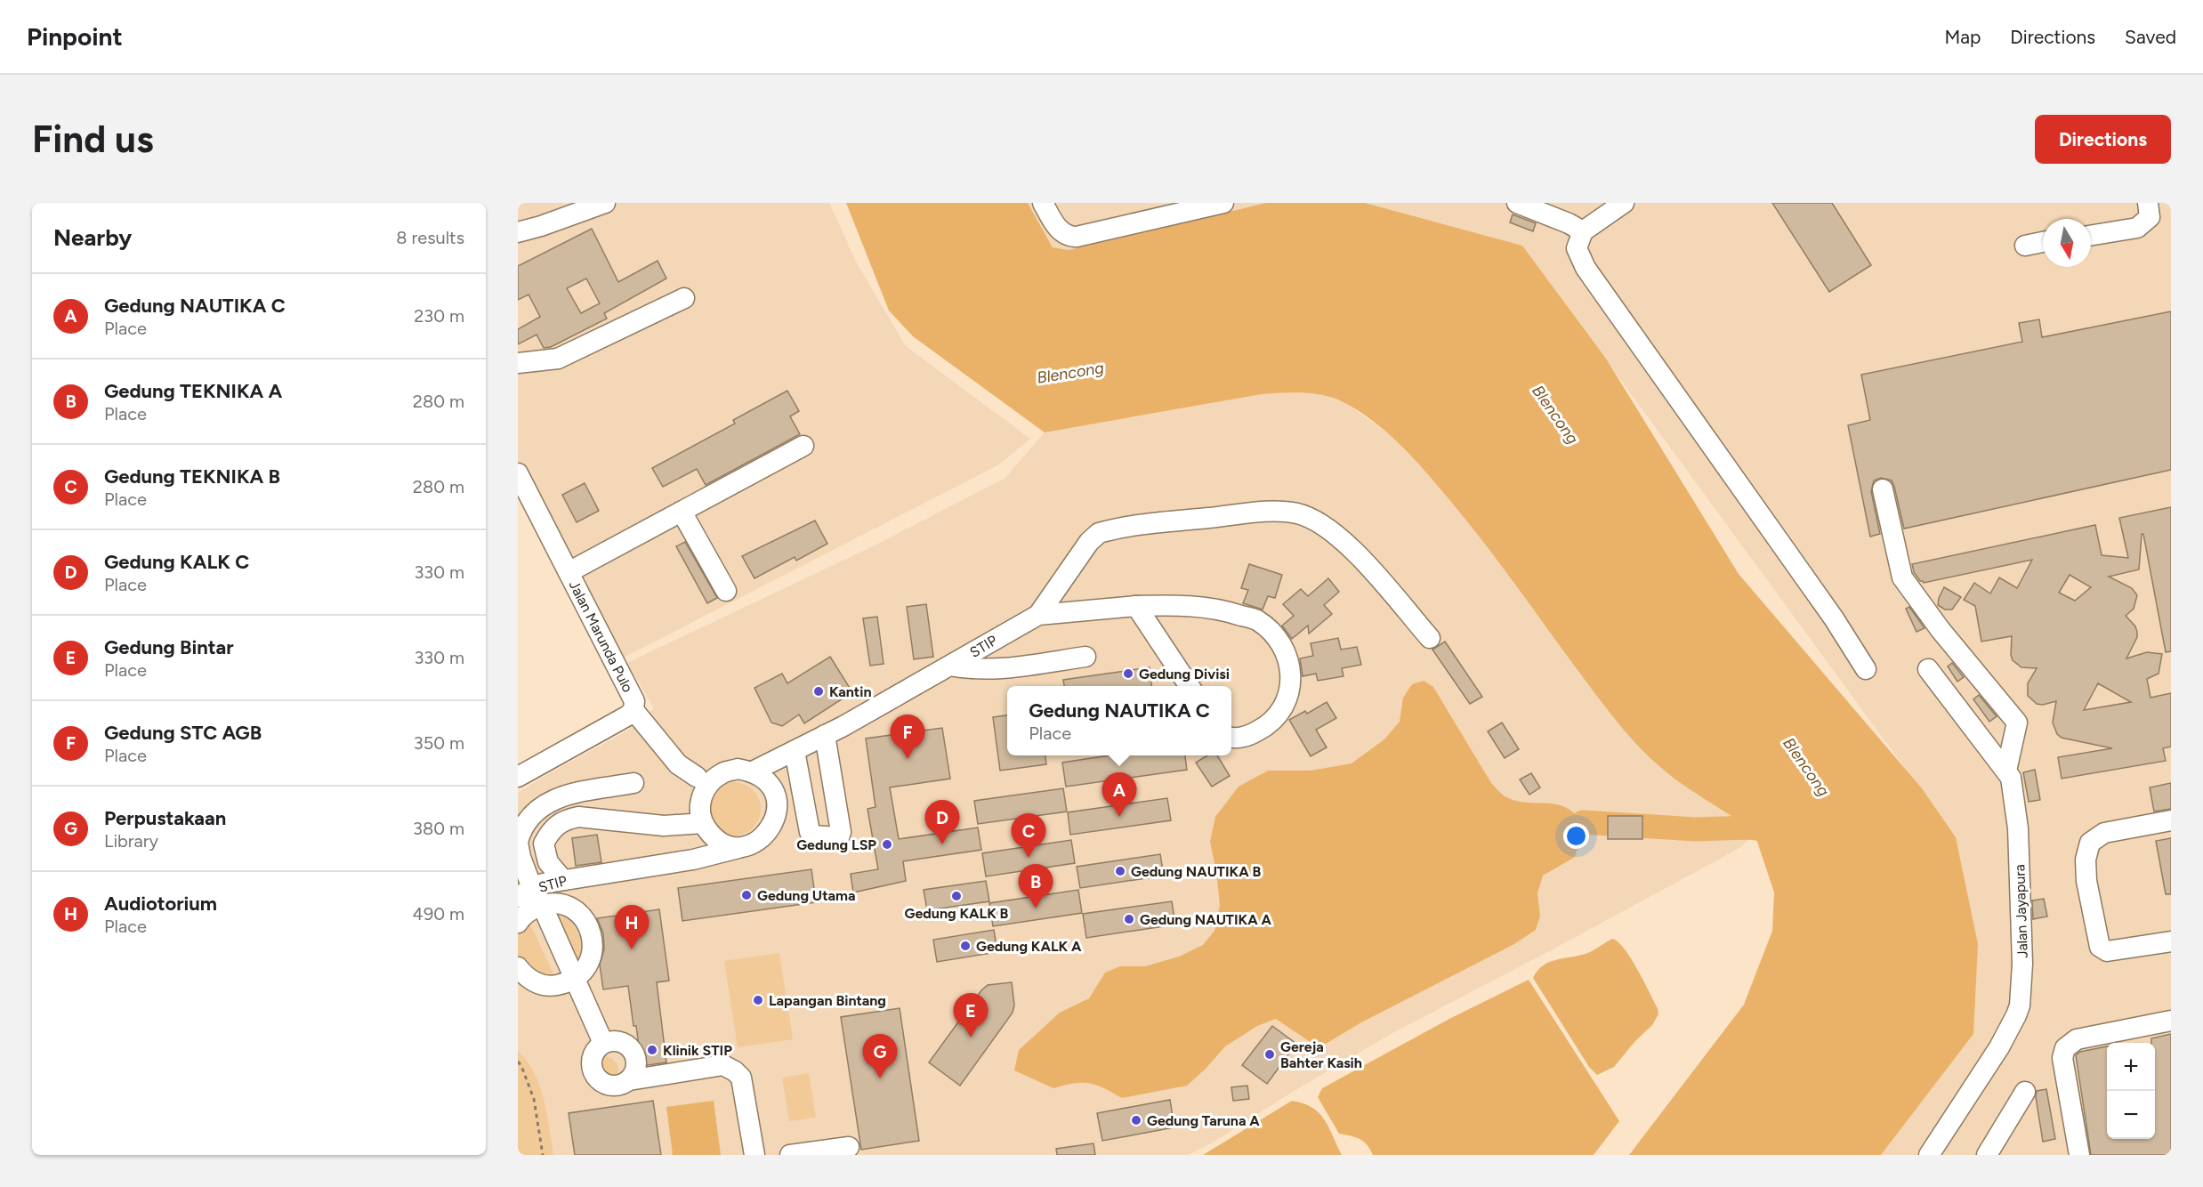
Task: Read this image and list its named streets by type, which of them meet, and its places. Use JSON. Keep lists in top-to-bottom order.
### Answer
{
  "streets": {
    "street": ["Jalan Marunda Pulo", "STIP", "Jalan Jayapura"]
  },
  "water": ["Blencong"],
  "places": [
    "Gedung Divisi",
    "Kantin",
    "Gedung LSP",
    "Gedung NAUTIKA B",
    "Gedung Utama",
    "Gedung KALK B",
    "Gedung NAUTIKA A",
    "Gedung KALK A",
    "Lapangan Bintang",
    "Klinik STIP",
    "Gereja Bahter Kasih",
    "Gedung Taruna A"
  ],
  "north": "bottom",
  "page": {
    "header": "Pinpoint",
    "nav": ["Map", "Directions", "Saved"],
    "buttons": "Directions",
    "title": "Find us",
    "heading": ["Nearby", "8 results"],
    "list": [
      {
        "mark": "A",
        "name": "Gedung NAUTIKA C",
        "note": "Place",
        "value": "230 m"
      },
      {
        "mark": "B",
        "name": "Gedung TEKNIKA A",
        "note": "Place",
        "value": "280 m"
      },
      {
        "mark": "C",
        "name": "Gedung TEKNIKA B",
        "note": "Place",
        "value": "280 m"
      },
      {
        "mark": "D",
        "name": "Gedung KALK C",
        "note": "Place",
        "value": "330 m"
      },
      {
        "mark": "E",
        "name": "Gedung Bintar",
        "note": "Place",
        "value": "330 m"
      },
      {
        "mark": "F",
        "name": "Gedung STC AGB",
        "note": "Place",
        "value": "350 m"
      },
      {
        "mark": "G",
        "name": "Perpustakaan",
        "note": "Library",
        "value": "380 m"
      },
      {
        "mark": "H",
        "name": "Audiotorium",
        "note": "Place",
        "value": "490 m"
      }
    ],
    "popup": ["Gedung NAUTIKA C", "Place"],
    "pins": [
      "F",
      "A",
      "D",
      "C",
      "B",
      "H",
      "E",
      "G"
    ],
    "map_buttons": ["+", "−"]
  }
}
